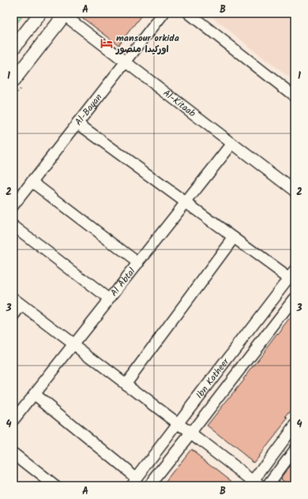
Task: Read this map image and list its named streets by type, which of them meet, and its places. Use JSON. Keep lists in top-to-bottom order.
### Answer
{
  "streets": {
    "street": [
      "Al-Kitaab",
      "Al-Bayan",
      "Al Abtal",
      "Ibn Katheer"
    ]
  },
  "crossings": [
    ["Al-Kitaab", "Al-Bayan"],
    ["Al-Kitaab", "Al Abtal"]
  ],
  "places": {
    "hotel": ["mansour orkida اوركيدا منصور"]
  },
  "grid": {
    "columns": ["A", "B"],
    "rows": [
      "1",
      "2",
      "3",
      "4"
    ]
  }
}
